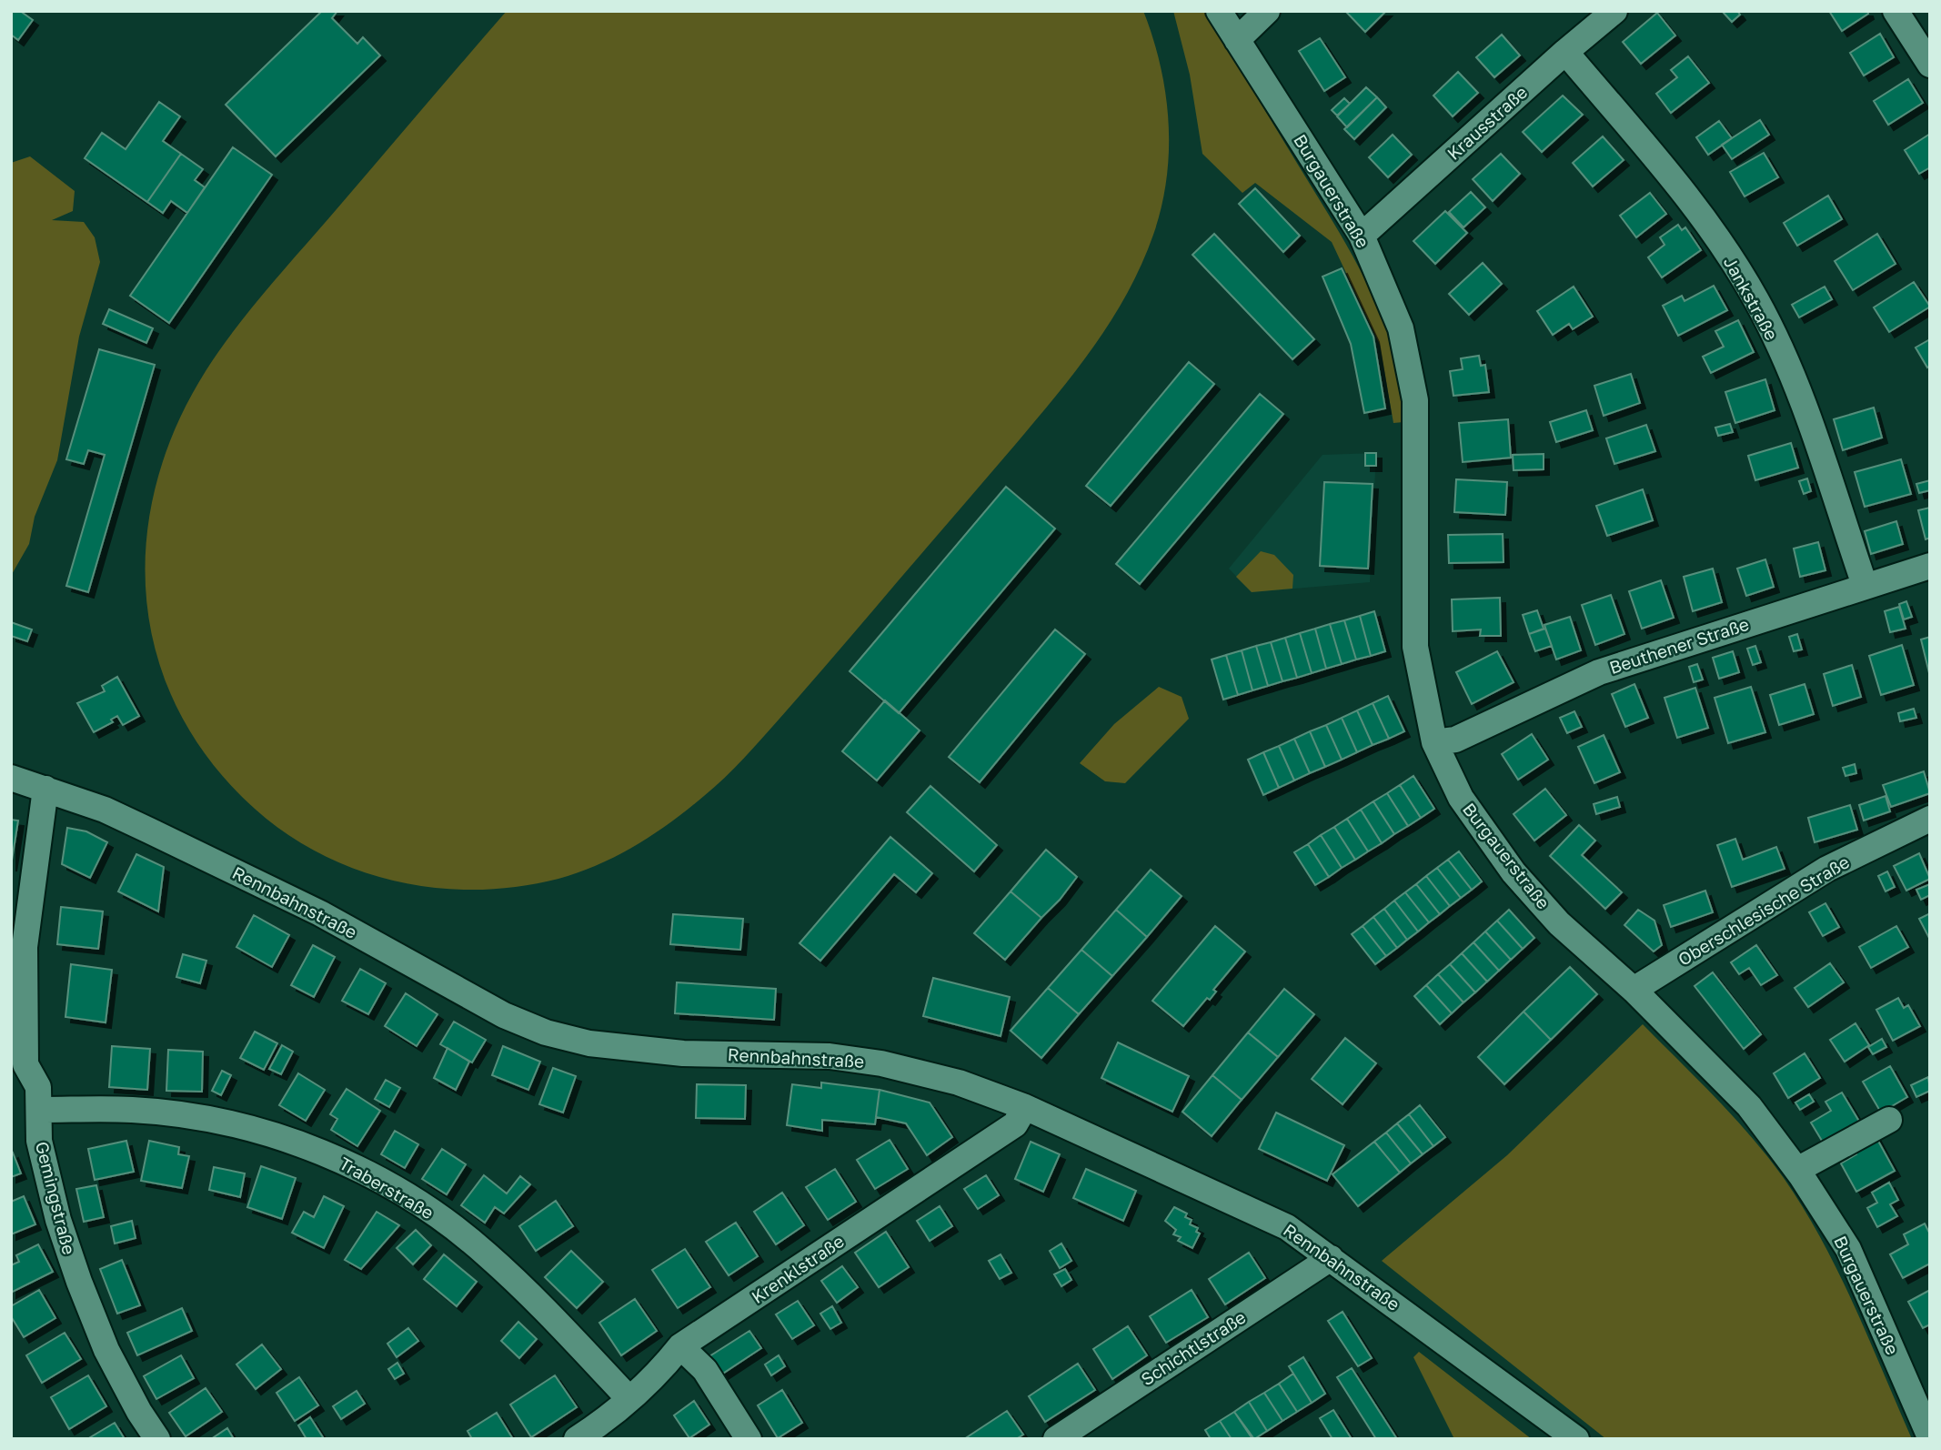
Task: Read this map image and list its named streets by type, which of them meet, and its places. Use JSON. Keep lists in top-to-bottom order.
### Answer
{
  "streets": {
    "street": [
      "Krausstraße",
      "Burgauerstraße",
      "Jankstraße",
      "Beuthener Straße",
      "Rennbahnstraße",
      "Oberschlesische Straße",
      "Traberstraße",
      "Gemingstraße",
      "Krenklstraße",
      "Schichtlstraße"
    ]
  },
  "crossings": [
    ["Krausstraße", "Burgauerstraße"],
    ["Krausstraße", "Jankstraße"],
    ["Burgauerstraße", "Beuthener Straße"],
    ["Burgauerstraße", "Oberschlesische Straße"],
    ["Jankstraße", "Beuthener Straße"],
    ["Rennbahnstraße", "Gemingstraße"],
    ["Rennbahnstraße", "Krenklstraße"],
    ["Rennbahnstraße", "Schichtlstraße"],
    ["Traberstraße", "Gemingstraße"],
    ["Traberstraße", "Krenklstraße"]
  ]
}
